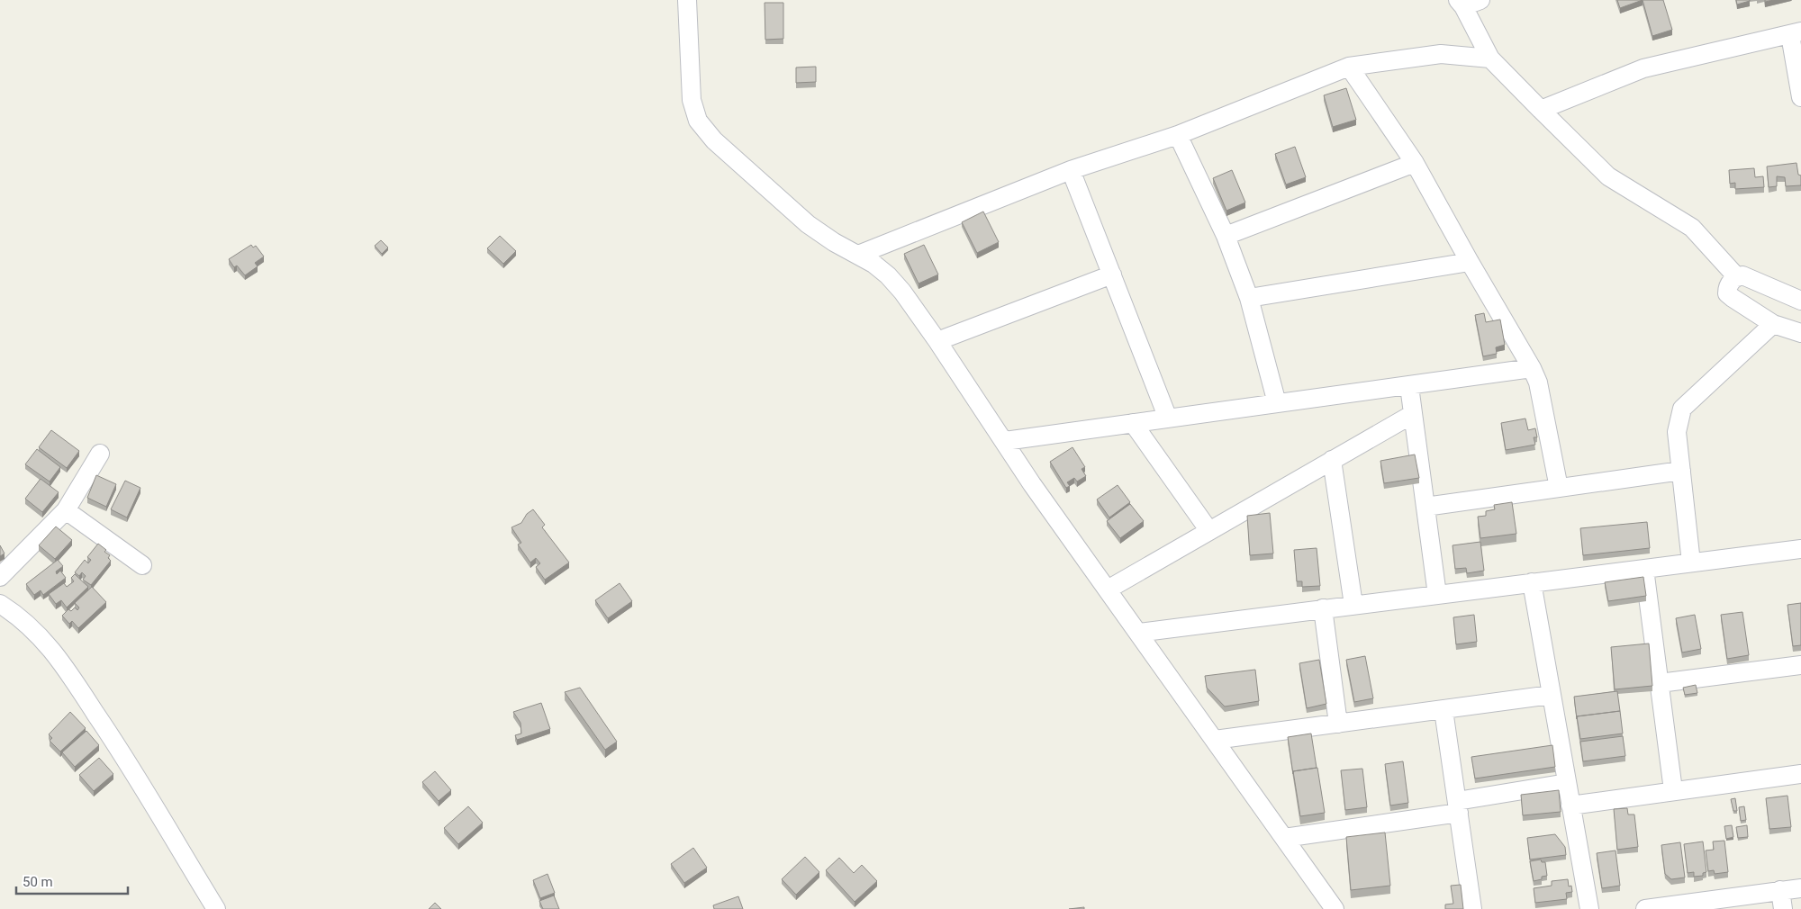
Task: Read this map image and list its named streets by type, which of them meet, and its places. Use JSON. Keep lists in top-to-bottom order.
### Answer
{
  "scale_bar": "50 m"
}
